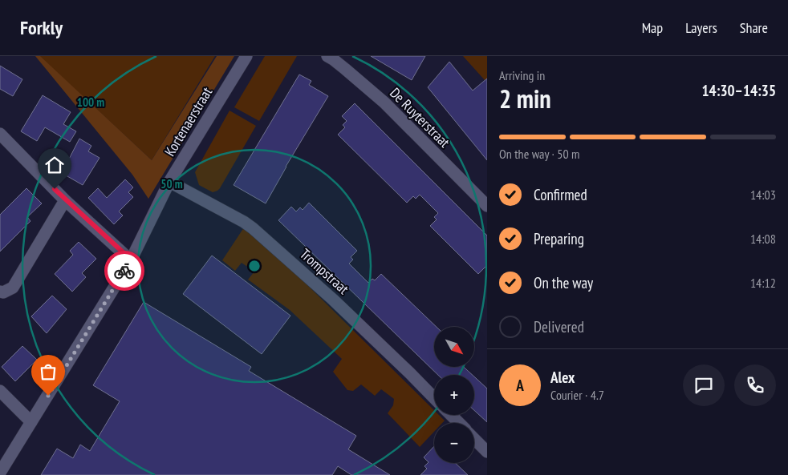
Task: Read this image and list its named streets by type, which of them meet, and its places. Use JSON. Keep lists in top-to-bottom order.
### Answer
{
  "streets": {
    "street": ["De Ruyterstraat", "Kortenaerstraat", "Trompstraat"]
  },
  "crossings": [
    ["Kortenaerstraat", "Trompstraat"]
  ],
  "north": "bottom right",
  "page": {
    "header": "Forkly",
    "nav": ["Map", "Layers", "Share"],
    "heading": ["2 min", "Arriving in", "14:30–14:35"],
    "panel": ["Alex", "Courier · 4.7"],
    "bar": "On the way · 50 m",
    "list": [
      ["Confirmed", "14:03"],
      ["Preparing", "14:08"],
      ["On the way", "14:12"],
      "Delivered"
    ],
    "map_buttons": ["+", "−"],
    "round": "A"
  },
  "rings": ["100 m", "50 m"]
}
